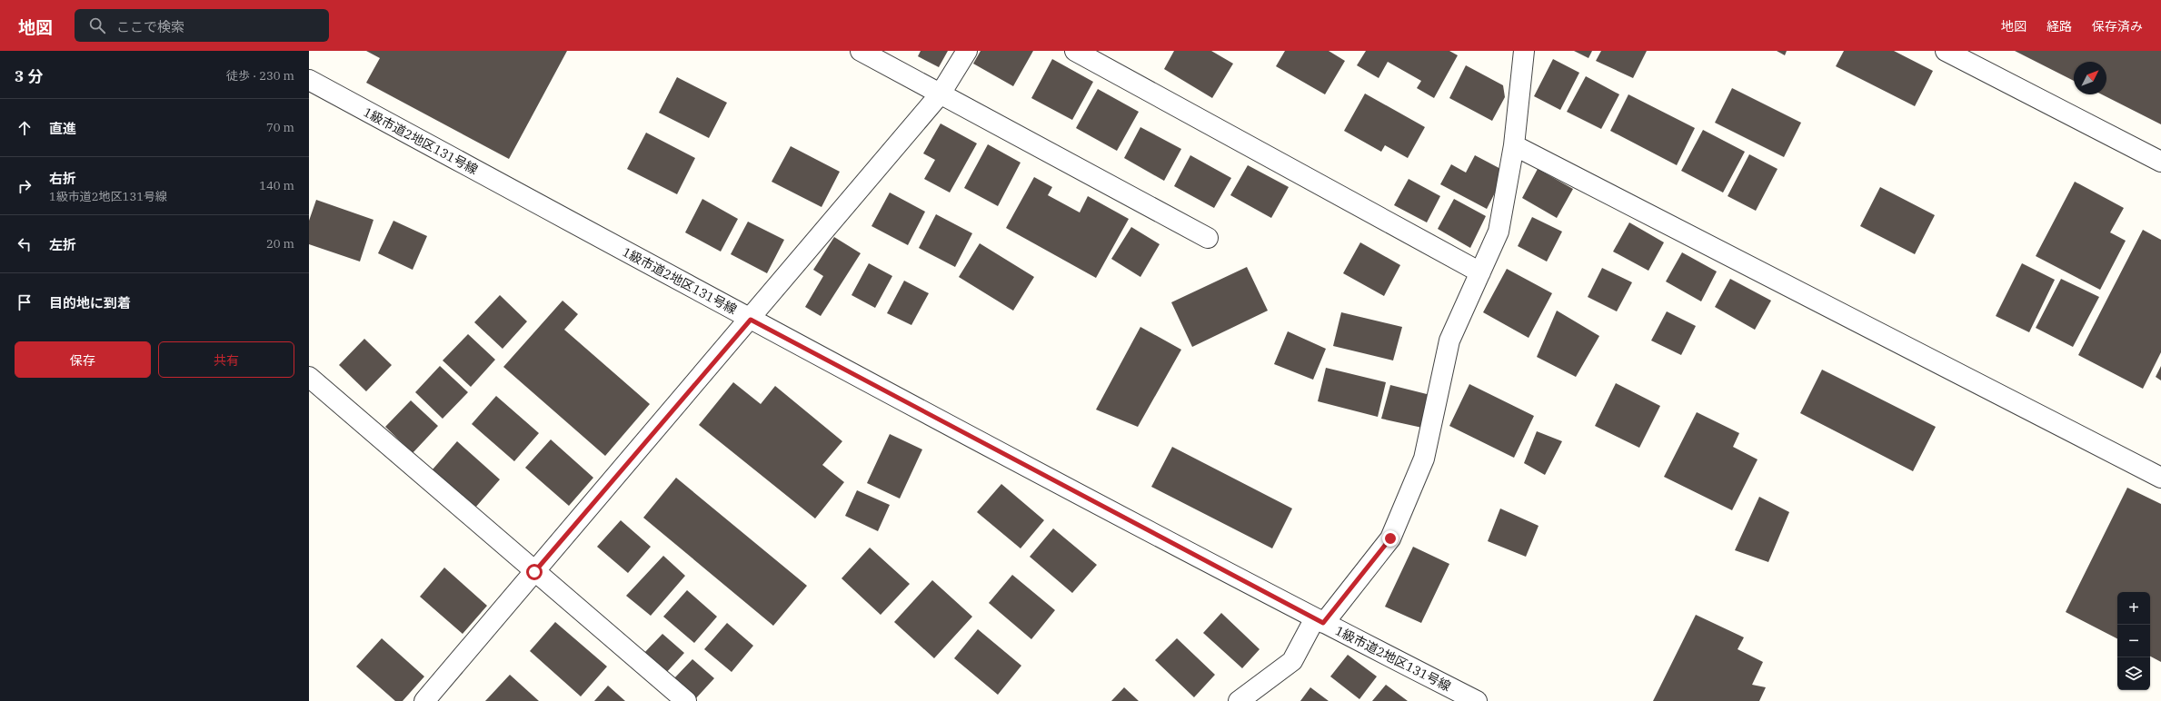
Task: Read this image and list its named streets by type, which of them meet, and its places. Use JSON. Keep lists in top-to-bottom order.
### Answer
{
  "streets": {
    "street": ["1級市道2地区131号線"]
  },
  "north": "top right",
  "page": {
    "header": "地図",
    "search": "ここで検索",
    "nav": ["地図", "経路", "保存済み"],
    "heading": ["3 分", "徒歩 · 230 m"],
    "list": [
      ["直進", "70 m"],
      ["右折", "1級市道2地区131号線", "140 m"],
      ["左折", "20 m"],
      "目的地に到着"
    ],
    "buttons": ["保存", "共有"],
    "map_buttons": ["+", "−"]
  }
}
